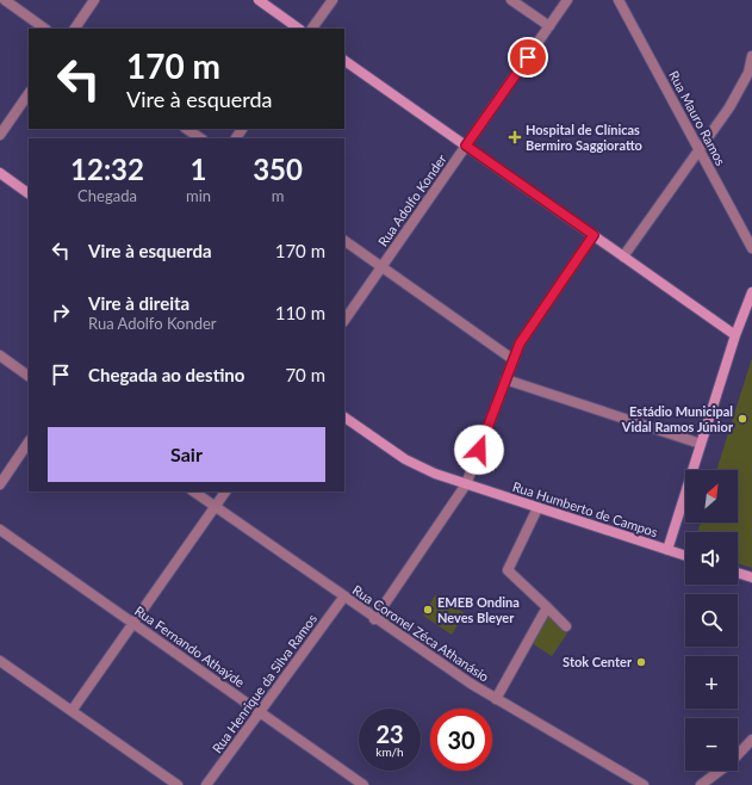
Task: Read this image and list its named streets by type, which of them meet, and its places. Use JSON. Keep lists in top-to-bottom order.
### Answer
{
  "streets": {
    "main road": ["Rua Humberto de Campos"],
    "street": [
      "Rua Mauro Ramos",
      "Rua Adolfo Konder",
      "Rua Coronel Zéca Athanásio",
      "Rua Fernando Athaýde",
      "Rua Henrique da Silva Ramos"
    ]
  },
  "crossings": [
    ["Rua Coronel Zéca Athanásio", "Rua Henrique da Silva Ramos"],
    ["Rua Fernando Athaýde", "Rua Henrique da Silva Ramos"]
  ],
  "places": {
    "health": ["Hospital de Clínicas Bermiro Saggioratto"],
    "other": ["Estádio Municipal Vidal Ramos Júnior", "EMEB Ondina Neves Bleyer", "Stok Center"]
  },
  "north": "top right",
  "page": {
    "turn": ["170 m", "Vire à esquerda"],
    "eta": [
      "12:32",
      "Chegada",
      "1",
      "min",
      "350",
      "m"
    ],
    "list": [
      {
        "name": "Vire à esquerda",
        "value": "170 m"
      },
      {
        "name": "Vire à direita",
        "note": "Rua Adolfo Konder",
        "value": "110 m"
      },
      {
        "name": "Chegada ao destino",
        "value": "70 m"
      }
    ],
    "buttons": "Sair",
    "map_buttons": ["+", "−"],
    "speed": "23 km/h",
    "limit": "30"
  }
}
